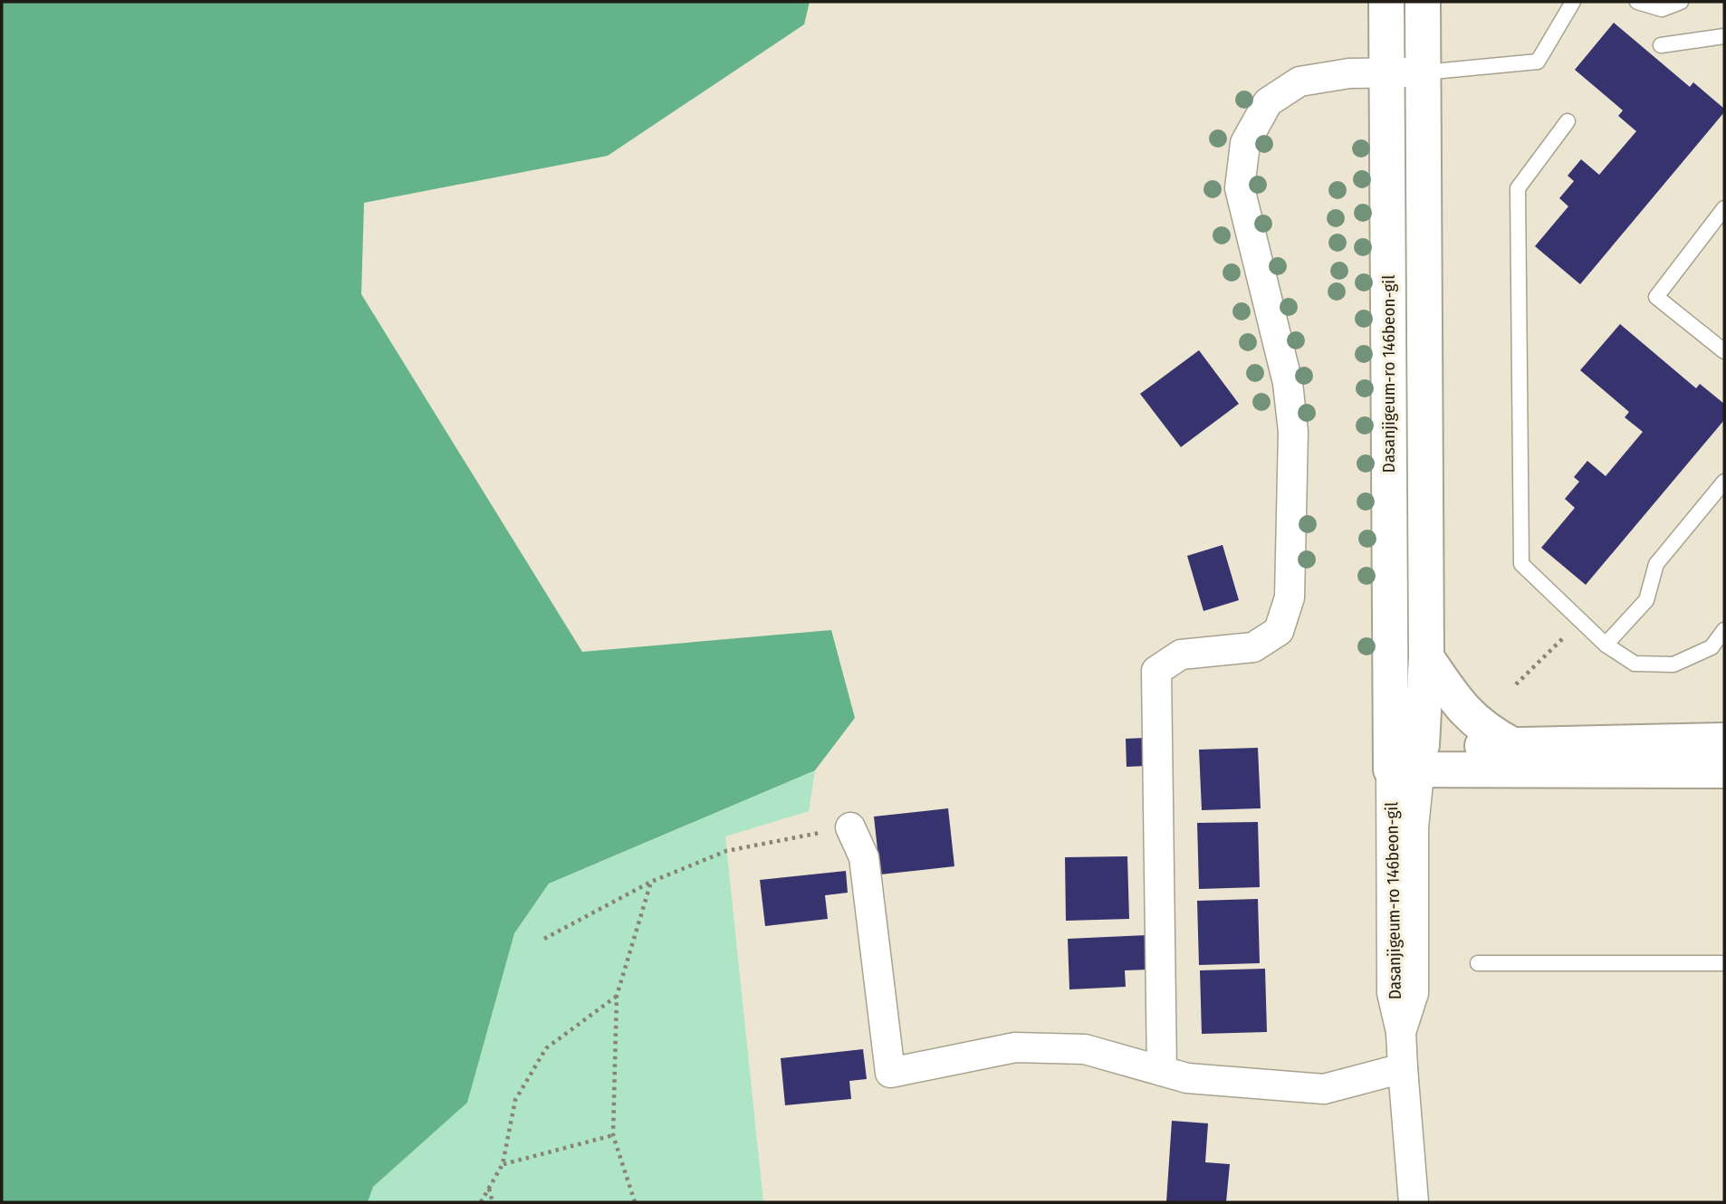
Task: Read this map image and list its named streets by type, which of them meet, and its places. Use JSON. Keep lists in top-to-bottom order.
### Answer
{
  "streets": {
    "street": ["Dasanjigeum-ro 146beon-gil"]
  }
}
